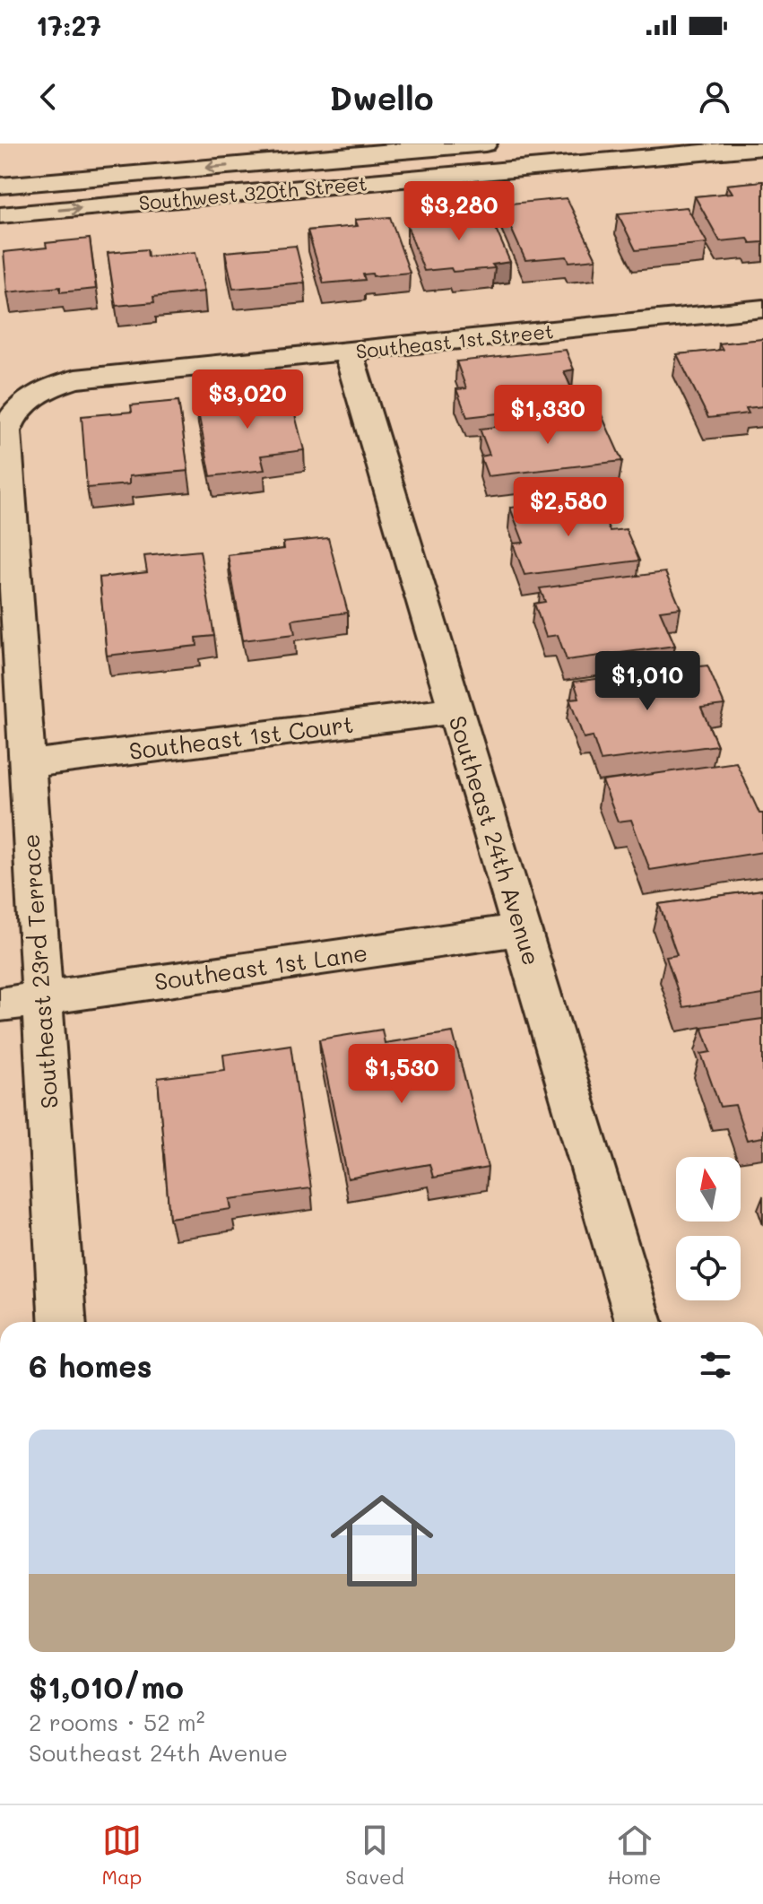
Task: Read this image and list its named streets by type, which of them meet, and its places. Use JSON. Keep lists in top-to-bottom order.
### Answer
{
  "streets": {
    "street": [
      "Southwest 320th Street",
      "Southeast 1st Street",
      "Southeast 1st Court",
      "Southeast 24th Avenue",
      "Southeast 1st Lane",
      "Southeast 23rd Terrace"
    ]
  },
  "crossings": [
    ["Southeast 1st Street", "Southeast 24th Avenue"],
    ["Southeast 1st Street", "Southeast 23rd Terrace"],
    ["Southeast 1st Court", "Southeast 24th Avenue"],
    ["Southeast 1st Court", "Southeast 23rd Terrace"],
    ["Southeast 24th Avenue", "Southeast 1st Lane"],
    ["Southeast 1st Lane", "Southeast 23rd Terrace"]
  ],
  "north": "top",
  "page": {
    "status": "17:27",
    "header": "Dwello",
    "price": [
      "$3,280",
      "$3,020",
      "$1,330",
      "$2,580",
      "$1,010",
      "$1,530"
    ],
    "heading": "6 homes",
    "list": [
      {
        "name": "$1,010/mo",
        "note": "2 rooms · 52 m² · Southeast 24th Avenue"
      }
    ],
    "tabs": ["Map", "Saved", "Home"]
  }
}
